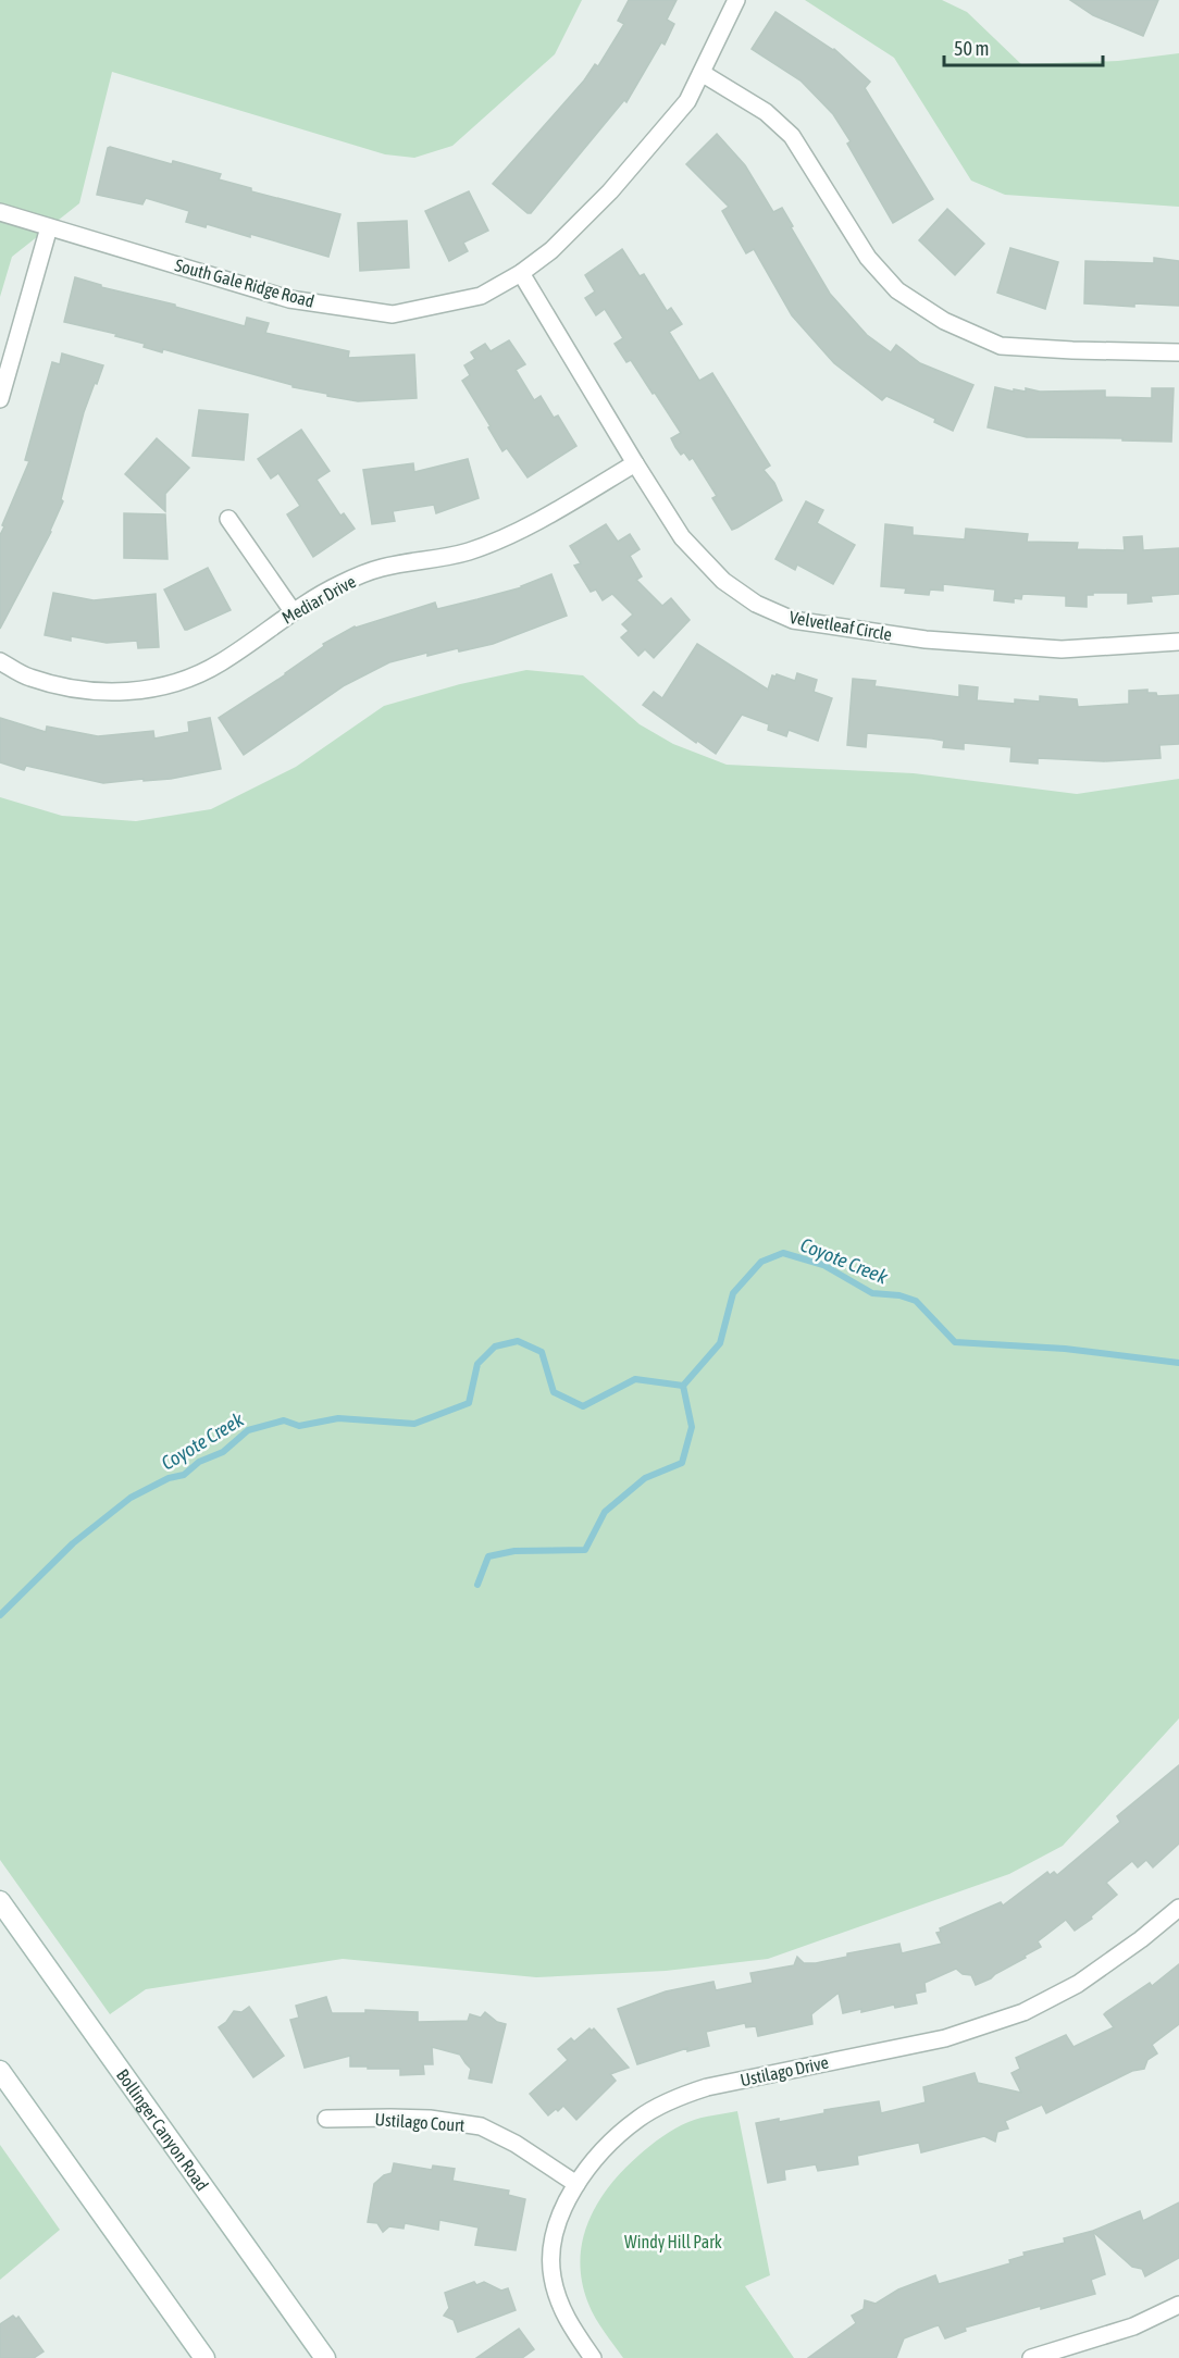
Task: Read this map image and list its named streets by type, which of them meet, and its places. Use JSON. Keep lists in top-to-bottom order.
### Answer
{
  "streets": {
    "main road": ["Bollinger Canyon Road"],
    "street": [
      "South Gale Ridge Road",
      "Mediar Drive",
      "Velvetleaf Circle",
      "Ustilago Drive",
      "Ustilago Court"
    ]
  },
  "crossings": [
    ["South Gale Ridge Road", "Velvetleaf Circle"],
    ["Mediar Drive", "Velvetleaf Circle"],
    ["Ustilago Drive", "Ustilago Court"]
  ],
  "water": ["Coyote Creek"],
  "parks": ["Windy Hill Park"],
  "scale_bar": "50 m"
}
